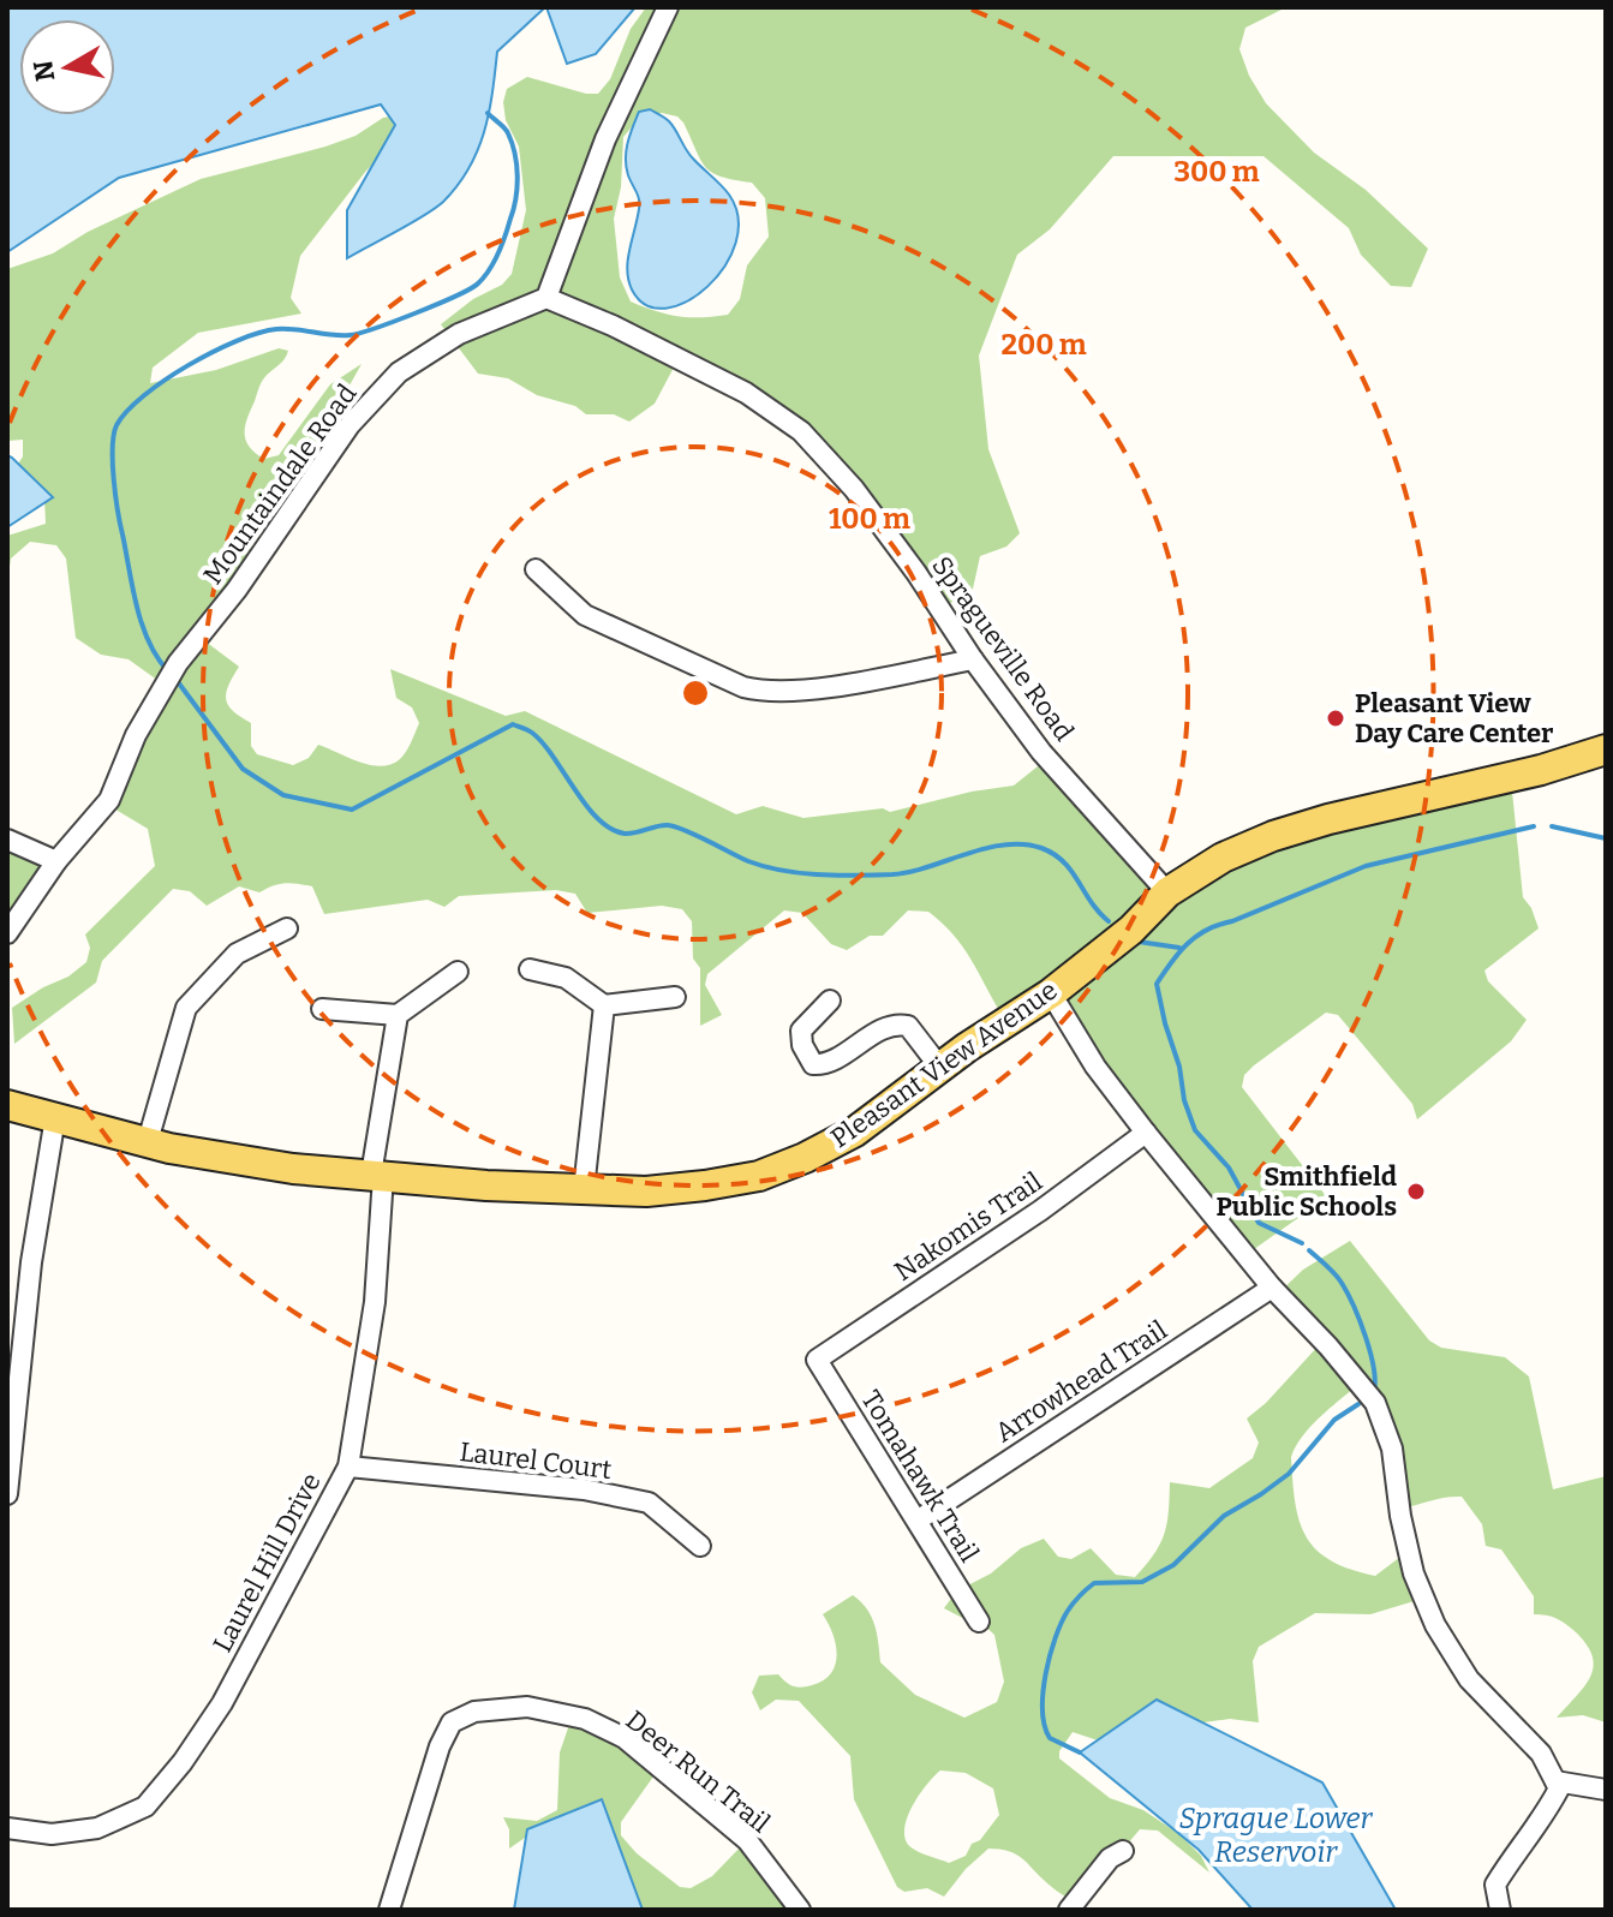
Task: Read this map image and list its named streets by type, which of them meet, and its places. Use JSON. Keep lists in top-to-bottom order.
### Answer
{
  "streets": {
    "main road": ["Pleasant View Avenue"],
    "street": [
      "Mountaindale Road",
      "Spragueville Road",
      "Nakomis Trail",
      "Arrowhead Trail",
      "Laurel Court",
      "Tomahawk Trail",
      "Laurel Hill Drive",
      "Deer Run Trail"
    ]
  },
  "crossings": [
    ["Mountaindale Road", "Spragueville Road"],
    ["Spragueville Road", "Pleasant View Avenue"],
    ["Pleasant View Avenue", "Laurel Hill Drive"],
    ["Nakomis Trail", "Tomahawk Trail"],
    ["Arrowhead Trail", "Tomahawk Trail"],
    ["Laurel Court", "Laurel Hill Drive"]
  ],
  "water": ["Sprague Lower Reservoir"],
  "places": ["Pleasant View Day Care Center", "Smithfield Public Schools"],
  "north": "left",
  "rings": ["300 m", "200 m", "100 m"]
}
